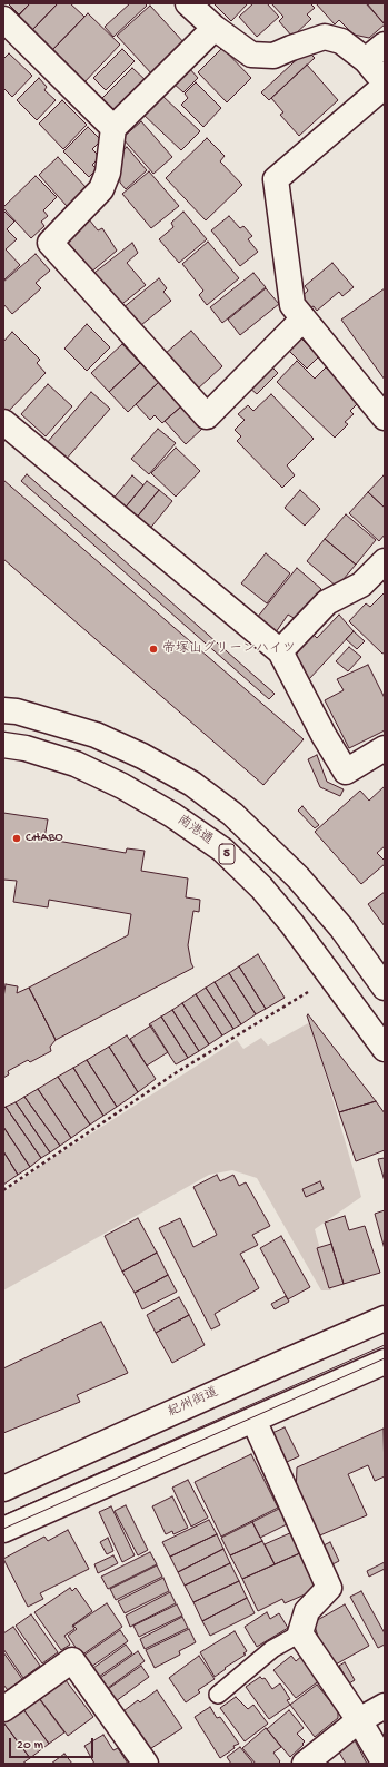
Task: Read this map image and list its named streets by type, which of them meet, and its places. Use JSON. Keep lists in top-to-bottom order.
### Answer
{
  "streets": {
    "street": ["南港通", "5", "紀州街道"]
  },
  "places": ["帝塚山グリーンハイツ", "CHABO"],
  "scale_bar": "20 m"
}
